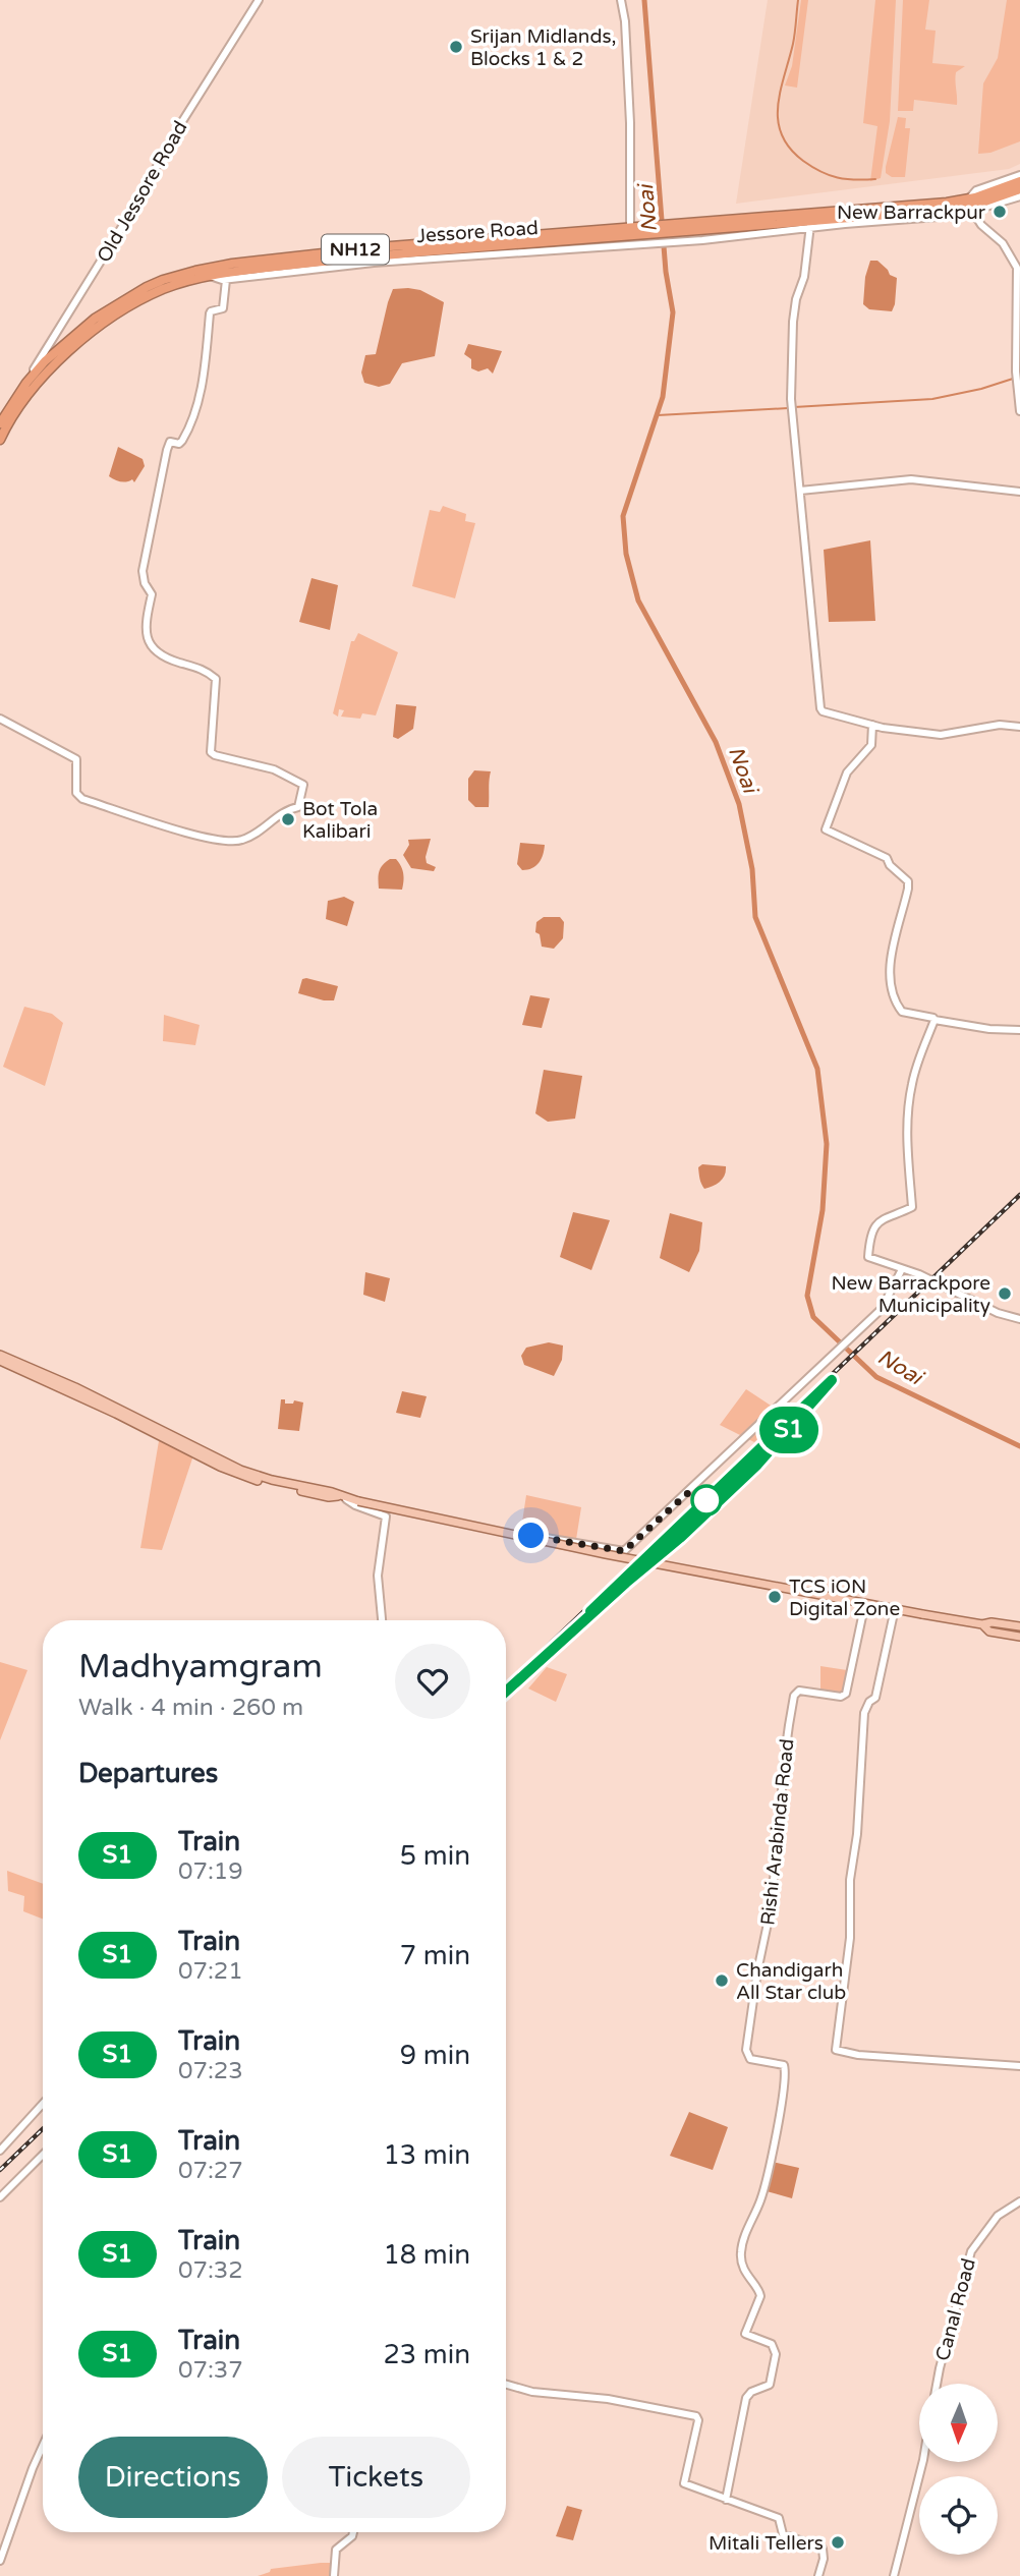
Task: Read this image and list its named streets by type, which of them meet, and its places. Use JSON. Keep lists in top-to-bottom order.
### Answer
{
  "streets": {
    "highway": ["Jessore Road", "NH12"],
    "street": ["Old Jessore Road", "Rishi Arabinda Road", "Canal Road"]
  },
  "crossings": [
    ["Old Jessore Road", "NH12"],
    ["Jessore Road", "NH12"]
  ],
  "water": ["Noai"],
  "places": [
    "Srijan Midlands, Blocks 1 & 2",
    "New Barrackpur",
    "Bot Tola Kalibari",
    "New Barrackpore Municipality",
    "TCS iON Digital Zone",
    "Chandigarh All Star club",
    "Mitali Tellers"
  ],
  "north": "bottom",
  "page": {
    "on_map": "S1",
    "heading": [
      ["Madhyamgram", "Walk · 4 min · 260 m"],
      "Departures"
    ],
    "list": [
      {
        "mark": "S1",
        "name": "Train",
        "note": "07:19",
        "value": "5 min"
      },
      {
        "mark": "S1",
        "name": "Train",
        "note": "07:21",
        "value": "7 min"
      },
      {
        "mark": "S1",
        "name": "Train",
        "note": "07:23",
        "value": "9 min"
      },
      {
        "mark": "S1",
        "name": "Train",
        "note": "07:27",
        "value": "13 min"
      },
      {
        "mark": "S1",
        "name": "Train",
        "note": "07:32",
        "value": "18 min"
      },
      {
        "mark": "S1",
        "name": "Train",
        "note": "07:37",
        "value": "23 min"
      }
    ],
    "buttons": ["Directions", "Tickets"]
  }
}
